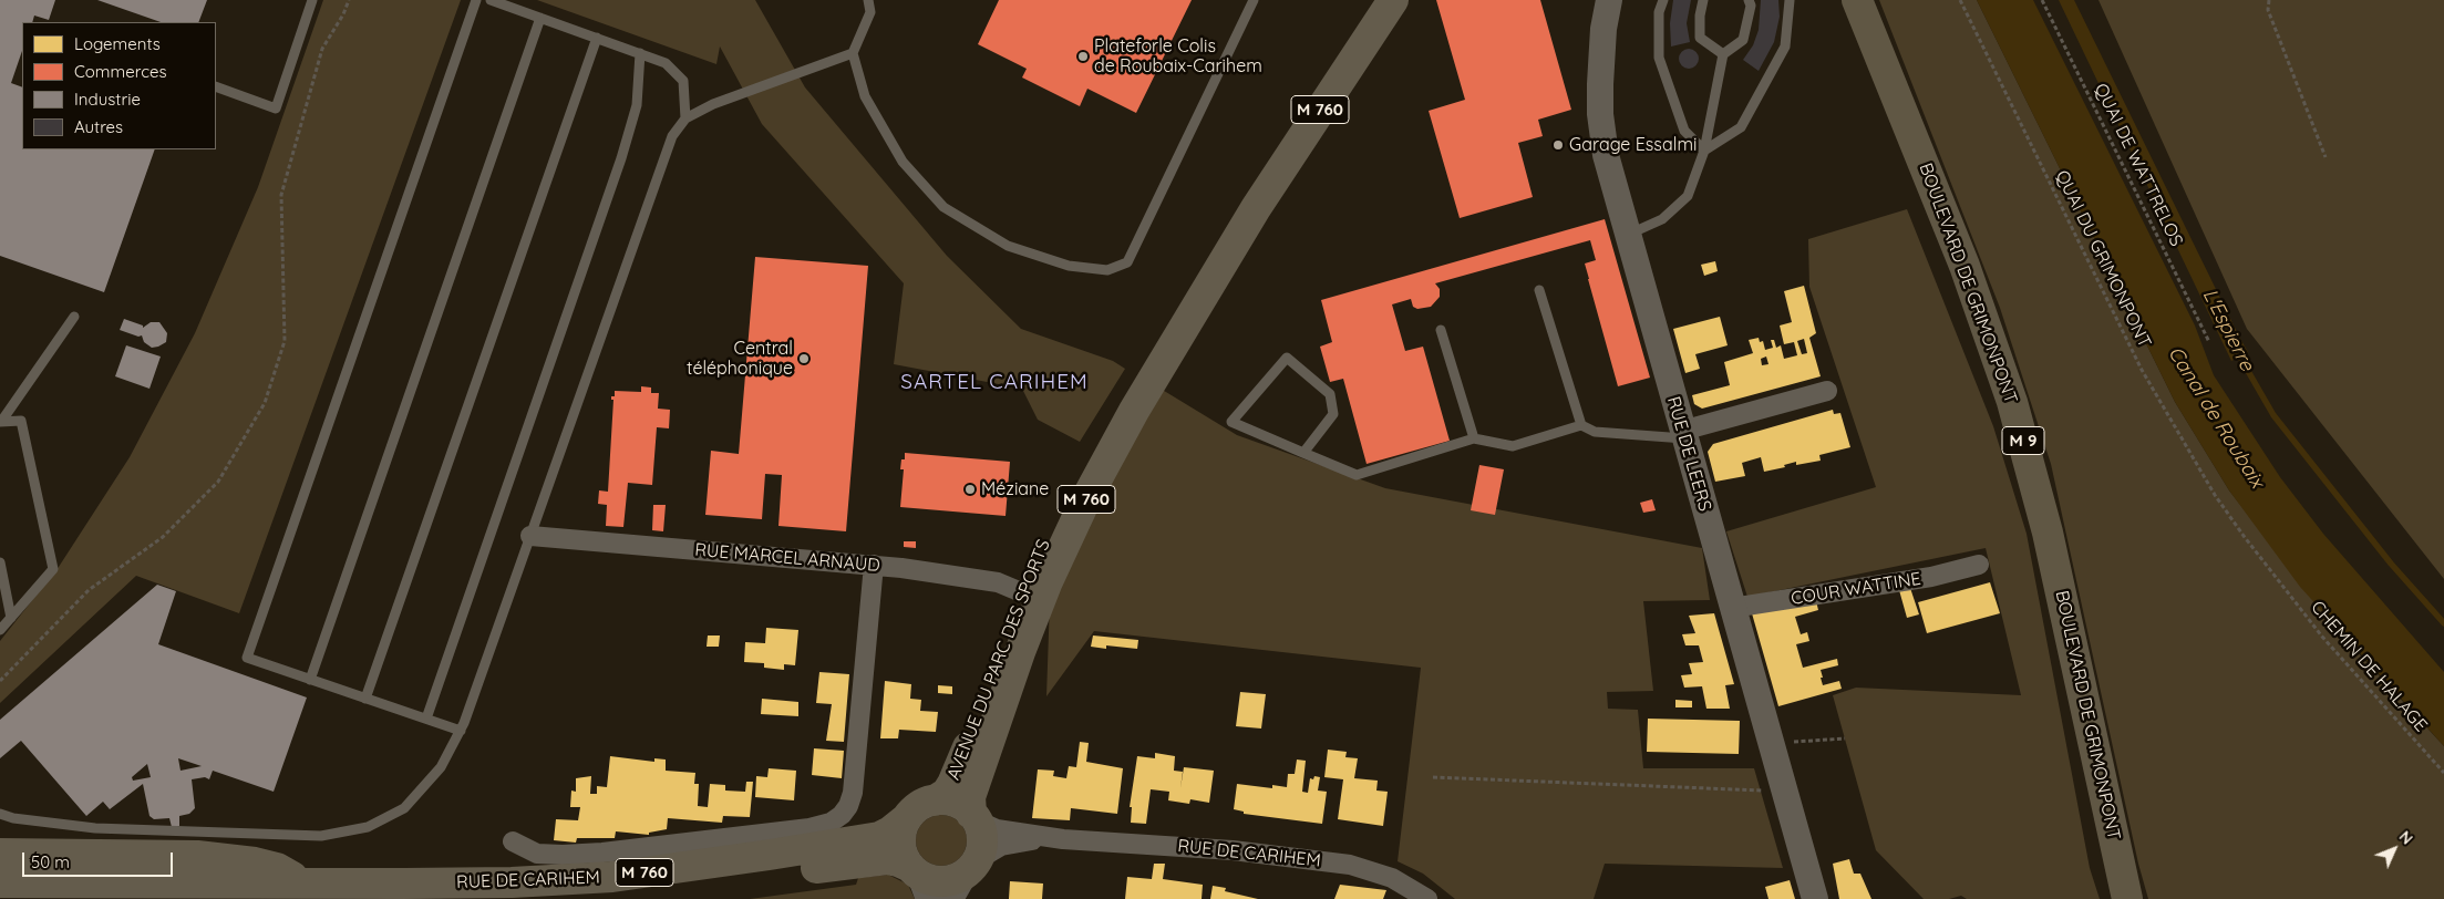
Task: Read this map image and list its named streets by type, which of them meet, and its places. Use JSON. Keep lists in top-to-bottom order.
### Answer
{
  "streets": {
    "highway": ["BOULEVARD DE GRIMONPONT", "M 9"],
    "main road": ["M 760", "AVENUE DU PARC DES SPORTS", "RUE DE CARIHEM"],
    "street": ["RUE DE LEERS", "RUE MARCEL ARNAUD", "COUR WATTINE"],
    "path": ["QUAI DE WATTRELOS", "QUAI DU GRIMONPONT", "CHEMIN DE HALAGE"]
  },
  "crossings": [
    ["M 760", "RUE DE CARIHEM"],
    ["QUAI DU GRIMONPONT", "CHEMIN DE HALAGE"],
    ["RUE DE LEERS", "COUR WATTINE"],
    ["RUE MARCEL ARNAUD", "AVENUE DU PARC DES SPORTS"],
    ["AVENUE DU PARC DES SPORTS", "RUE DE CARIHEM"]
  ],
  "districts": ["SARTEL CARIHEM"],
  "water": ["L'Espierre", "Canal de Roubaix"],
  "places": [
    "Plateforle Colis de Roubaix-Carihem",
    "Garage Essalmi",
    "Central téléphonique",
    "Méziane"
  ],
  "legend": [
    "Logements",
    "Commerces",
    "Industrie",
    "Autres"
  ],
  "scale_bar": "50 m",
  "north": "top right"
}
